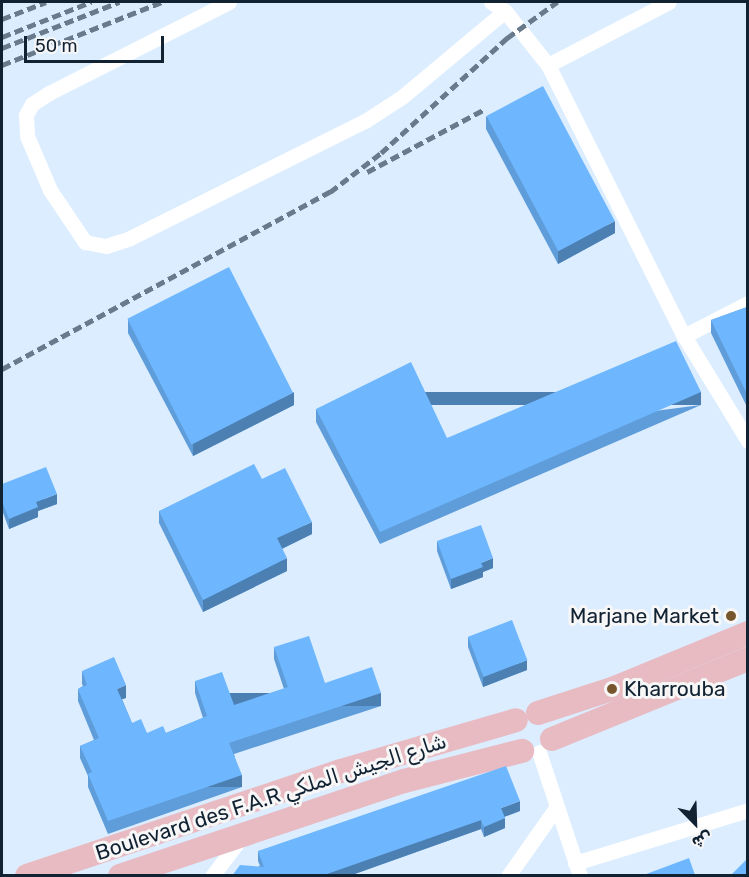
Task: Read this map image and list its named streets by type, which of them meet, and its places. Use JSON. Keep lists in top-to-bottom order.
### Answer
{
  "streets": {
    "main road": ["Boulevard des F.A.R شارع الجيش الملكي"]
  },
  "places": ["Marjane Market", "Kharrouba"],
  "scale_bar": "50 m",
  "north": "bottom right"
}
